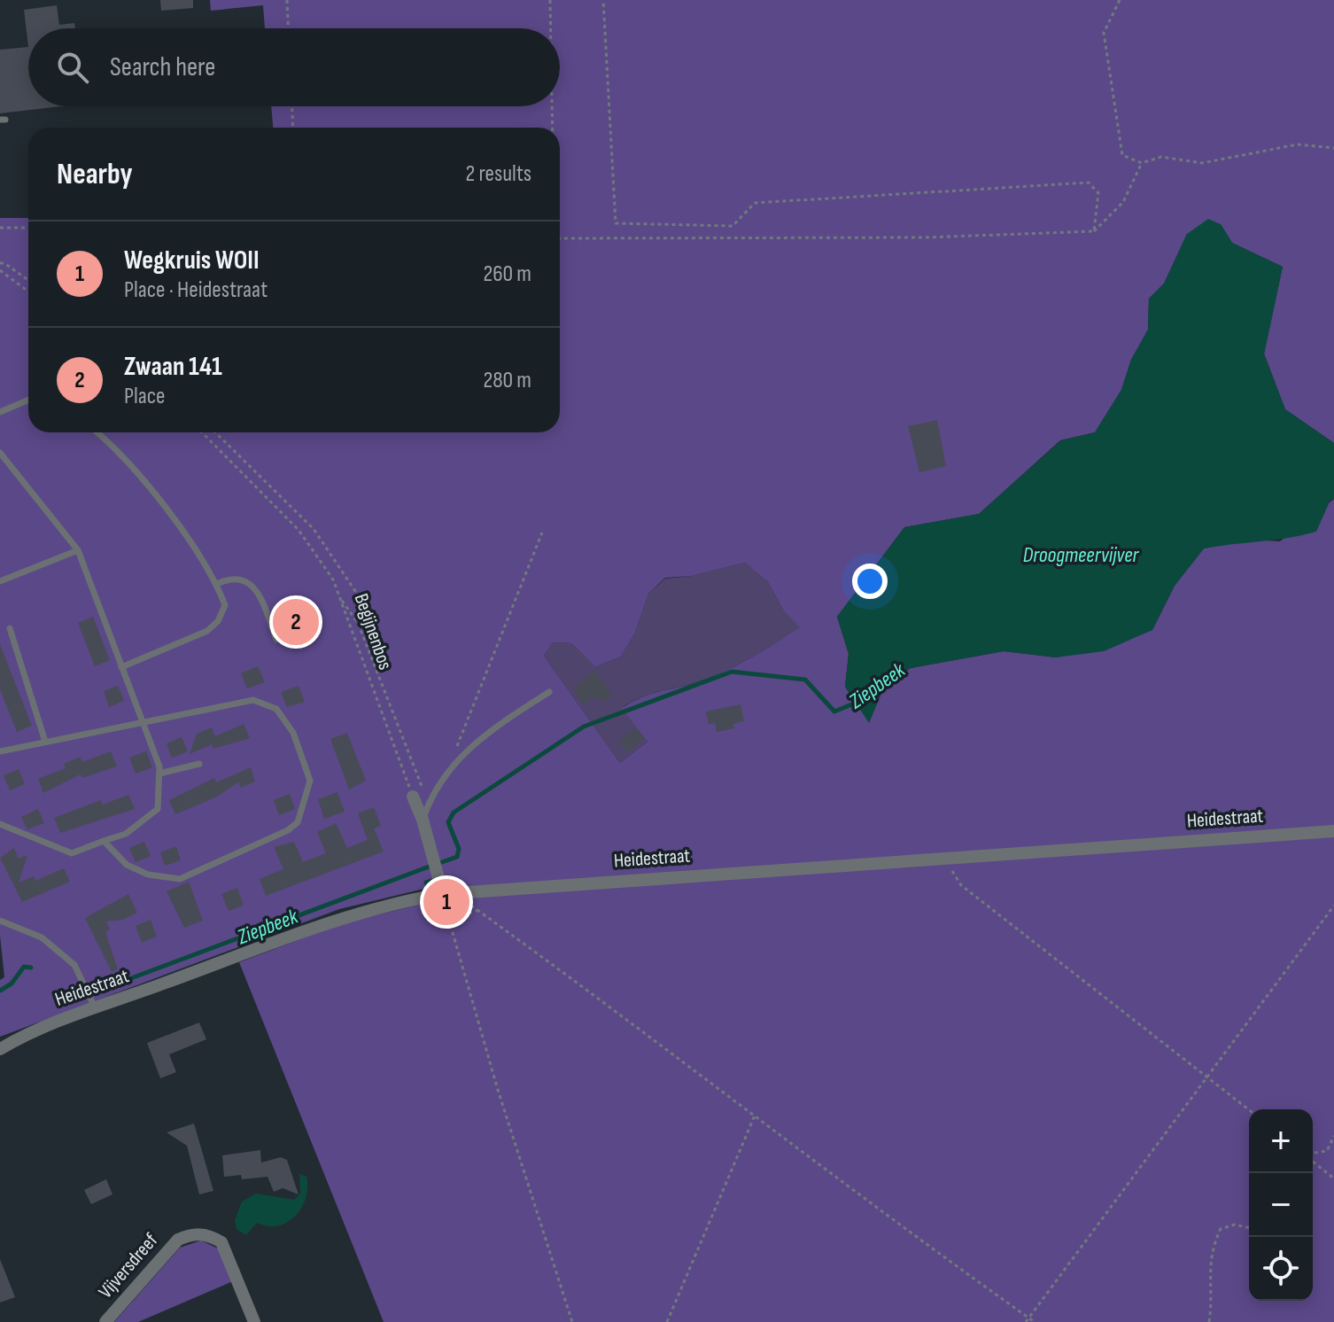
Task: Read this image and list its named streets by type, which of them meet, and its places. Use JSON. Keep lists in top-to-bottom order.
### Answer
{
  "streets": {
    "street": ["Heidestraat", "Vijversdreef"],
    "path": ["Begijnenbos"]
  },
  "water": ["Droogmeervijver", "Ziepbeek"],
  "page": {
    "search": "Search here",
    "heading": ["Nearby", "2 results"],
    "list": [
      {
        "mark": "1",
        "name": "Wegkruis WOII",
        "note": "Place · Heidestraat",
        "value": "260 m"
      },
      {
        "mark": "2",
        "name": "Zwaan 141",
        "note": "Place",
        "value": "280 m"
      }
    ],
    "pins": ["2", "1"],
    "map_buttons": ["+", "−"]
  }
}
